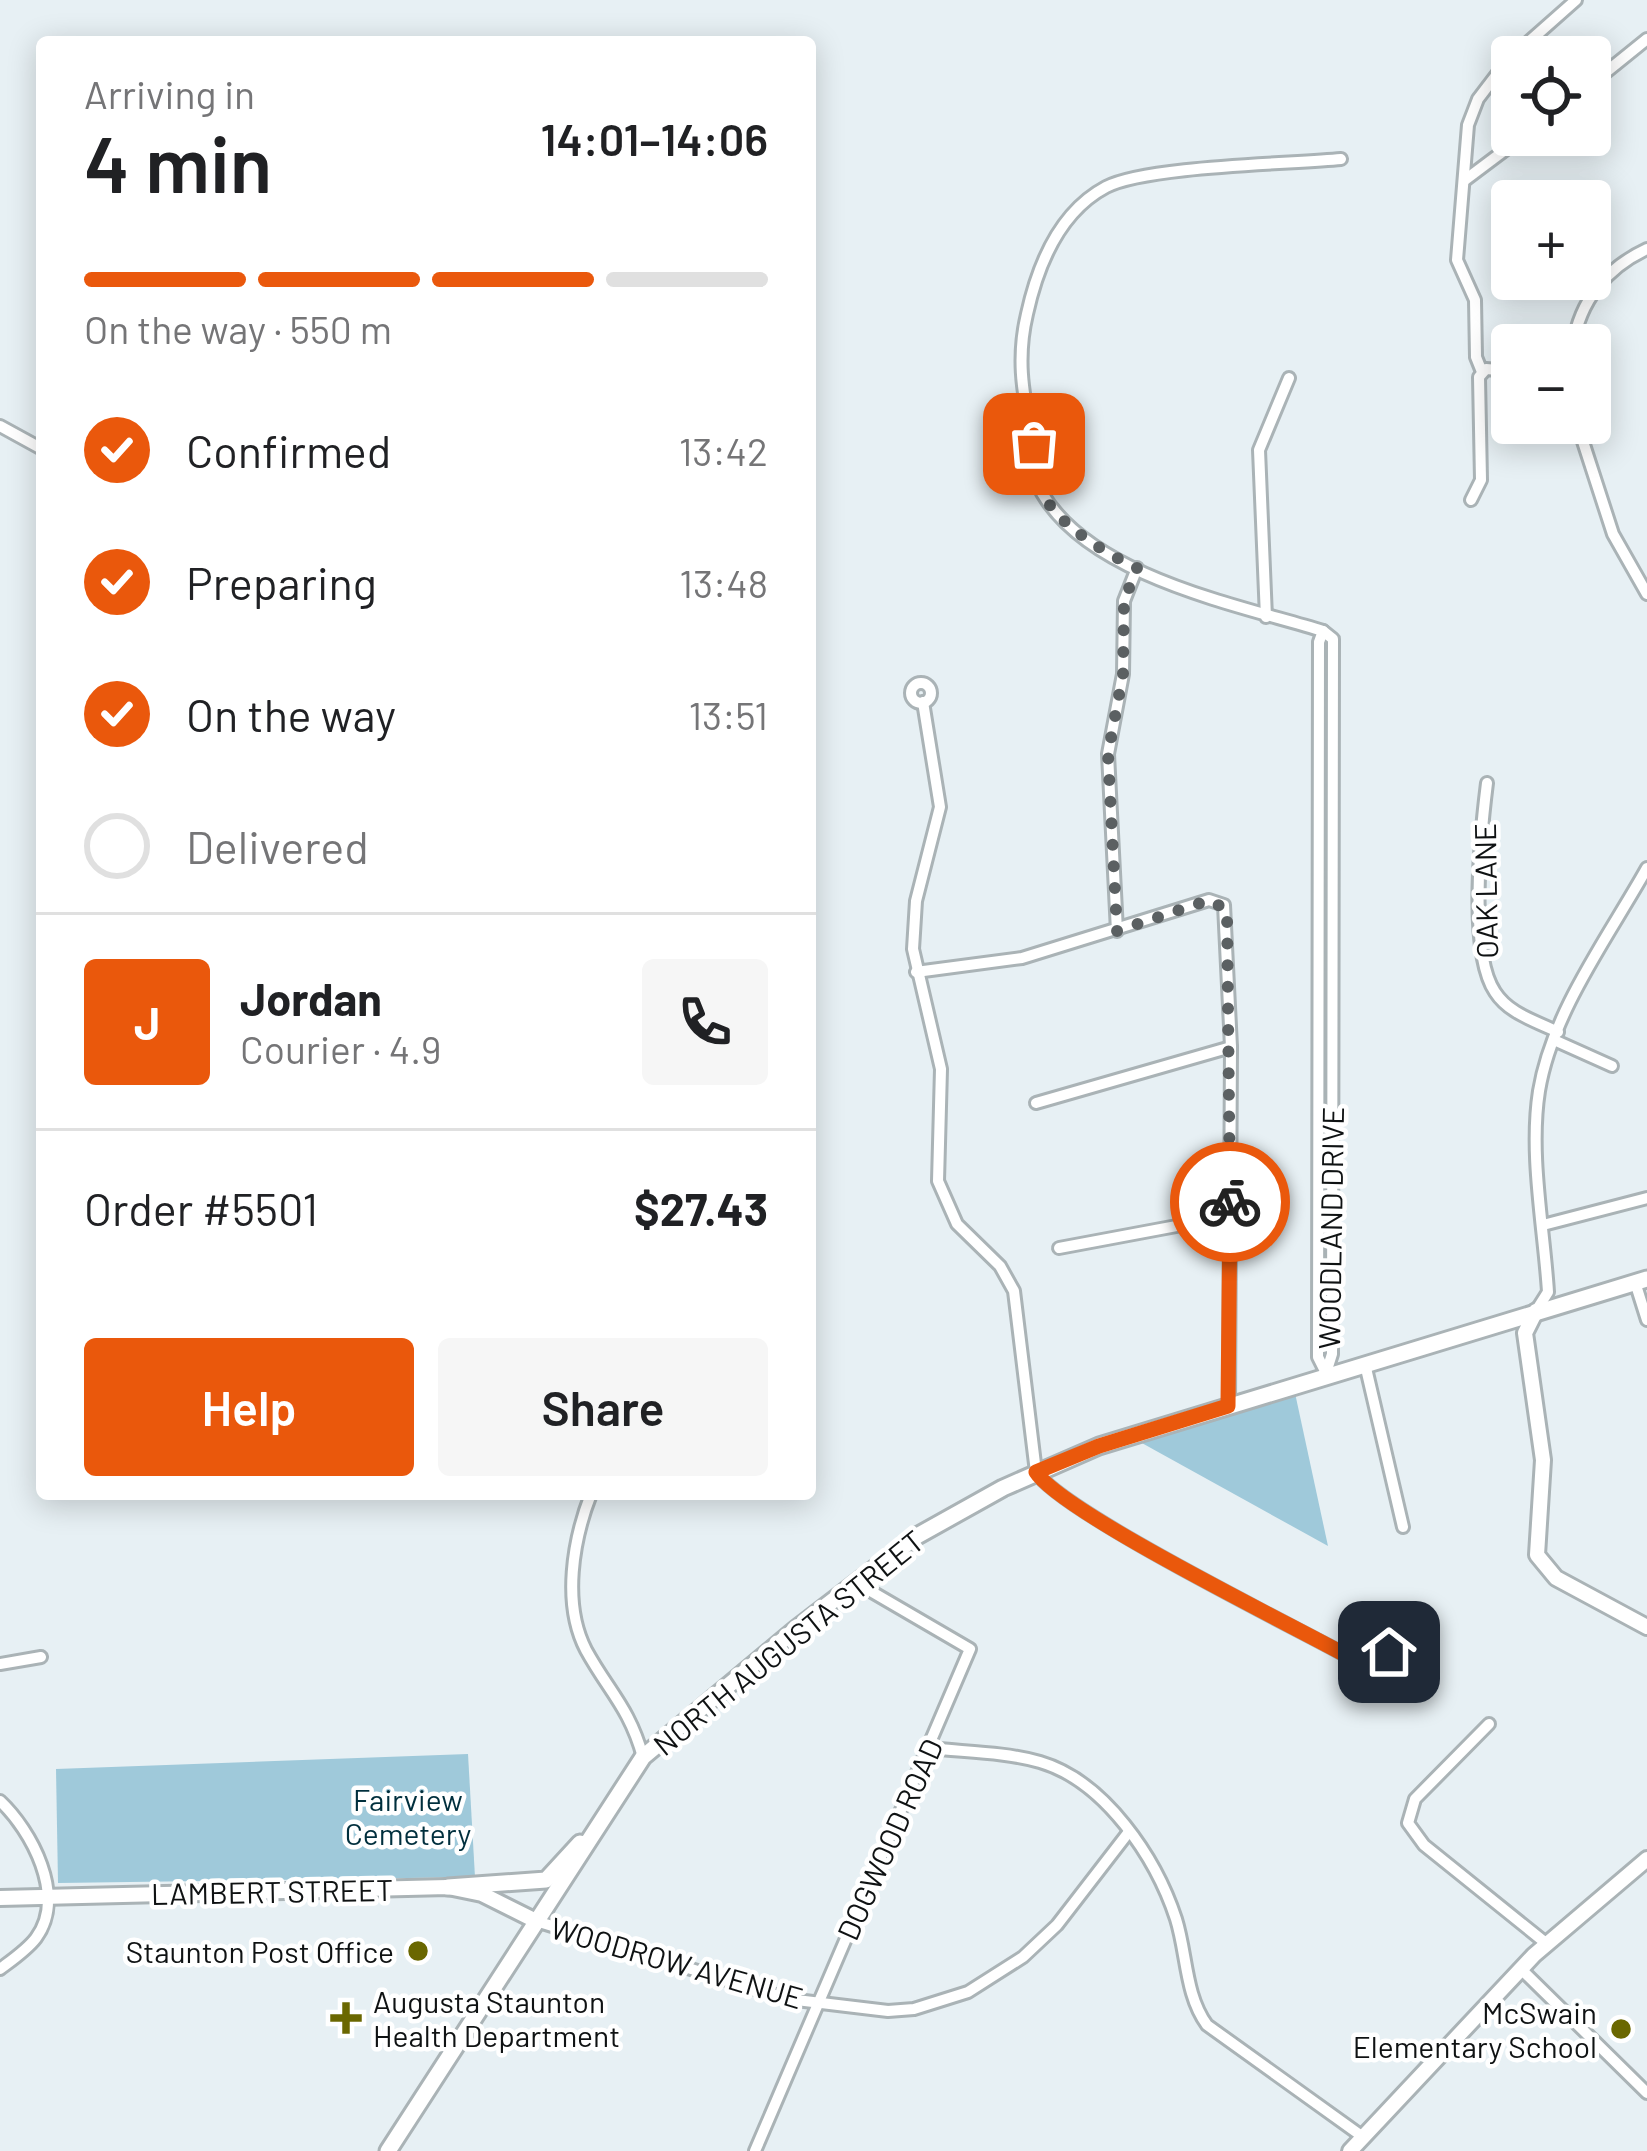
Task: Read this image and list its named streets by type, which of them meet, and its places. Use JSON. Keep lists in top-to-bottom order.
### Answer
{
  "streets": {
    "main road": ["NORTH AUGUSTA STREET"],
    "street": [
      "OAK LANE",
      "WOODLAND DRIVE",
      "DOGWOOD ROAD",
      "LAMBERT STREET",
      "WOODROW AVENUE"
    ]
  },
  "crossings": [
    ["WOODLAND DRIVE", "NORTH AUGUSTA STREET"],
    ["NORTH AUGUSTA STREET", "DOGWOOD ROAD"],
    ["NORTH AUGUSTA STREET", "LAMBERT STREET"],
    ["NORTH AUGUSTA STREET", "WOODROW AVENUE"],
    ["DOGWOOD ROAD", "WOODROW AVENUE"],
    ["LAMBERT STREET", "WOODROW AVENUE"]
  ],
  "parks": ["Fairview Cemetery"],
  "places": {
    "other": ["Staunton Post Office", "McSwain Elementary School"],
    "health": ["Augusta Staunton Health Department"]
  },
  "page": {
    "map_buttons": ["+", "−"],
    "heading": ["4 min", "Arriving in", "14:01–14:06"],
    "panel": [
      "Jordan",
      "Courier · 4.9",
      "Order #5501",
      "$27.43"
    ],
    "bar": "On the way · 550 m",
    "list": [
      ["Confirmed", "13:42"],
      ["Preparing", "13:48"],
      ["On the way", "13:51"],
      "Delivered"
    ],
    "round": "J",
    "buttons": ["Help", "Share"]
  }
}
